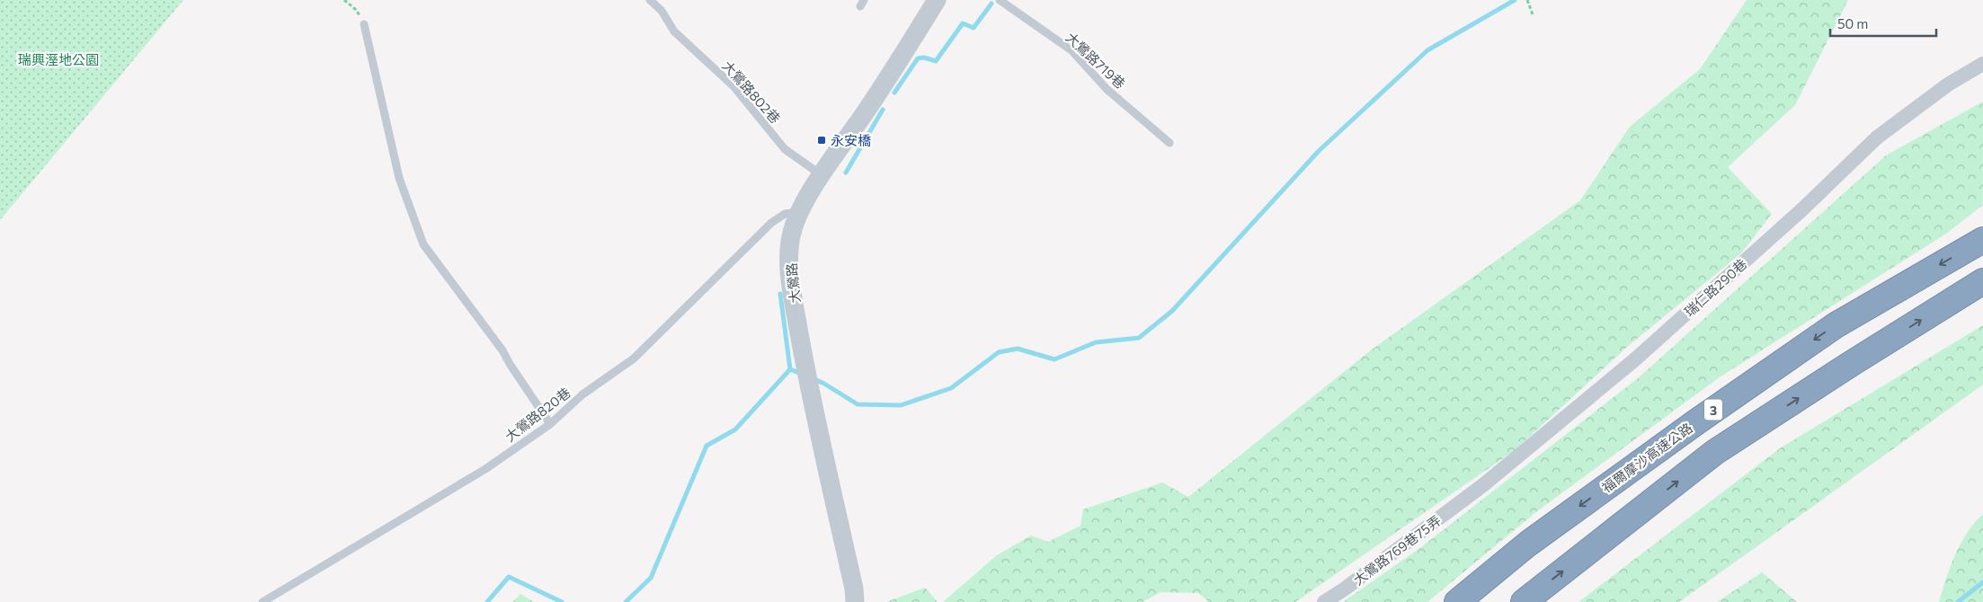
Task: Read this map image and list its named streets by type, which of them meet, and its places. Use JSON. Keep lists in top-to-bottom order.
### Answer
{
  "streets": {
    "highway": ["3", "福爾摩沙高速公路"],
    "street": ["大鶯路", "瑞仁路290巷", "大鶯路769巷75弄"],
    "lane": ["大鶯路719巷", "大鶯路802巷", "大鶯路820巷"]
  },
  "crossings": [
    ["大鶯路802巷", "大鶯路"],
    ["大鶯路", "大鶯路820巷"],
    ["瑞仁路290巷", "大鶯路769巷75弄"]
  ],
  "parks": ["瑞興溼地公園"],
  "places": {
    "transit": ["永安橋"]
  },
  "scale_bar": "50 m"
}
